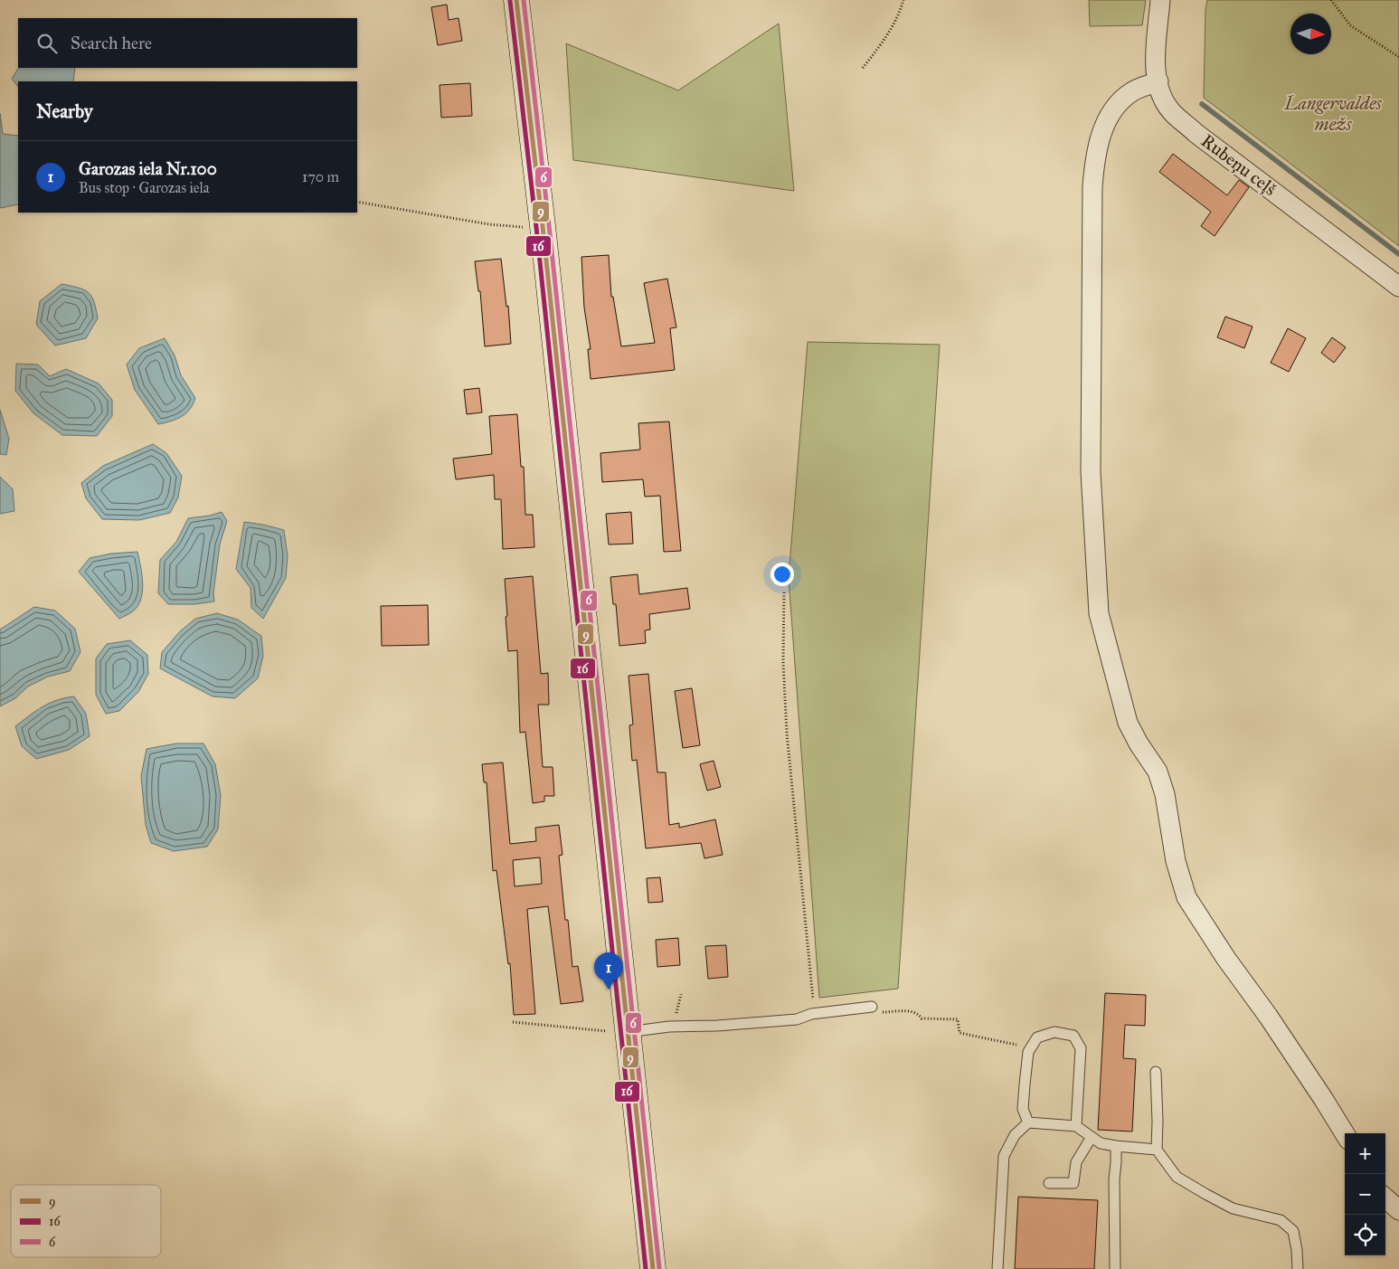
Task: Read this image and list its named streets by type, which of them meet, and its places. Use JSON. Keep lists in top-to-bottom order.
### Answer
{
  "streets": {
    "street": ["Rubeņu ceļš"]
  },
  "parks": ["Langervaldes mežs"],
  "lines": ["transit line 9", "transit line 6", "transit line 16"],
  "legend": ["9", "16", "6"],
  "north": "right",
  "page": {
    "search": "Search here",
    "heading": "Nearby",
    "list": [
      {
        "mark": "1",
        "name": "Garozas iela Nr.100",
        "note": "Bus stop · Garozas iela",
        "value": "170 m"
      }
    ],
    "pins": "1",
    "map_buttons": ["+", "−"]
  }
}
